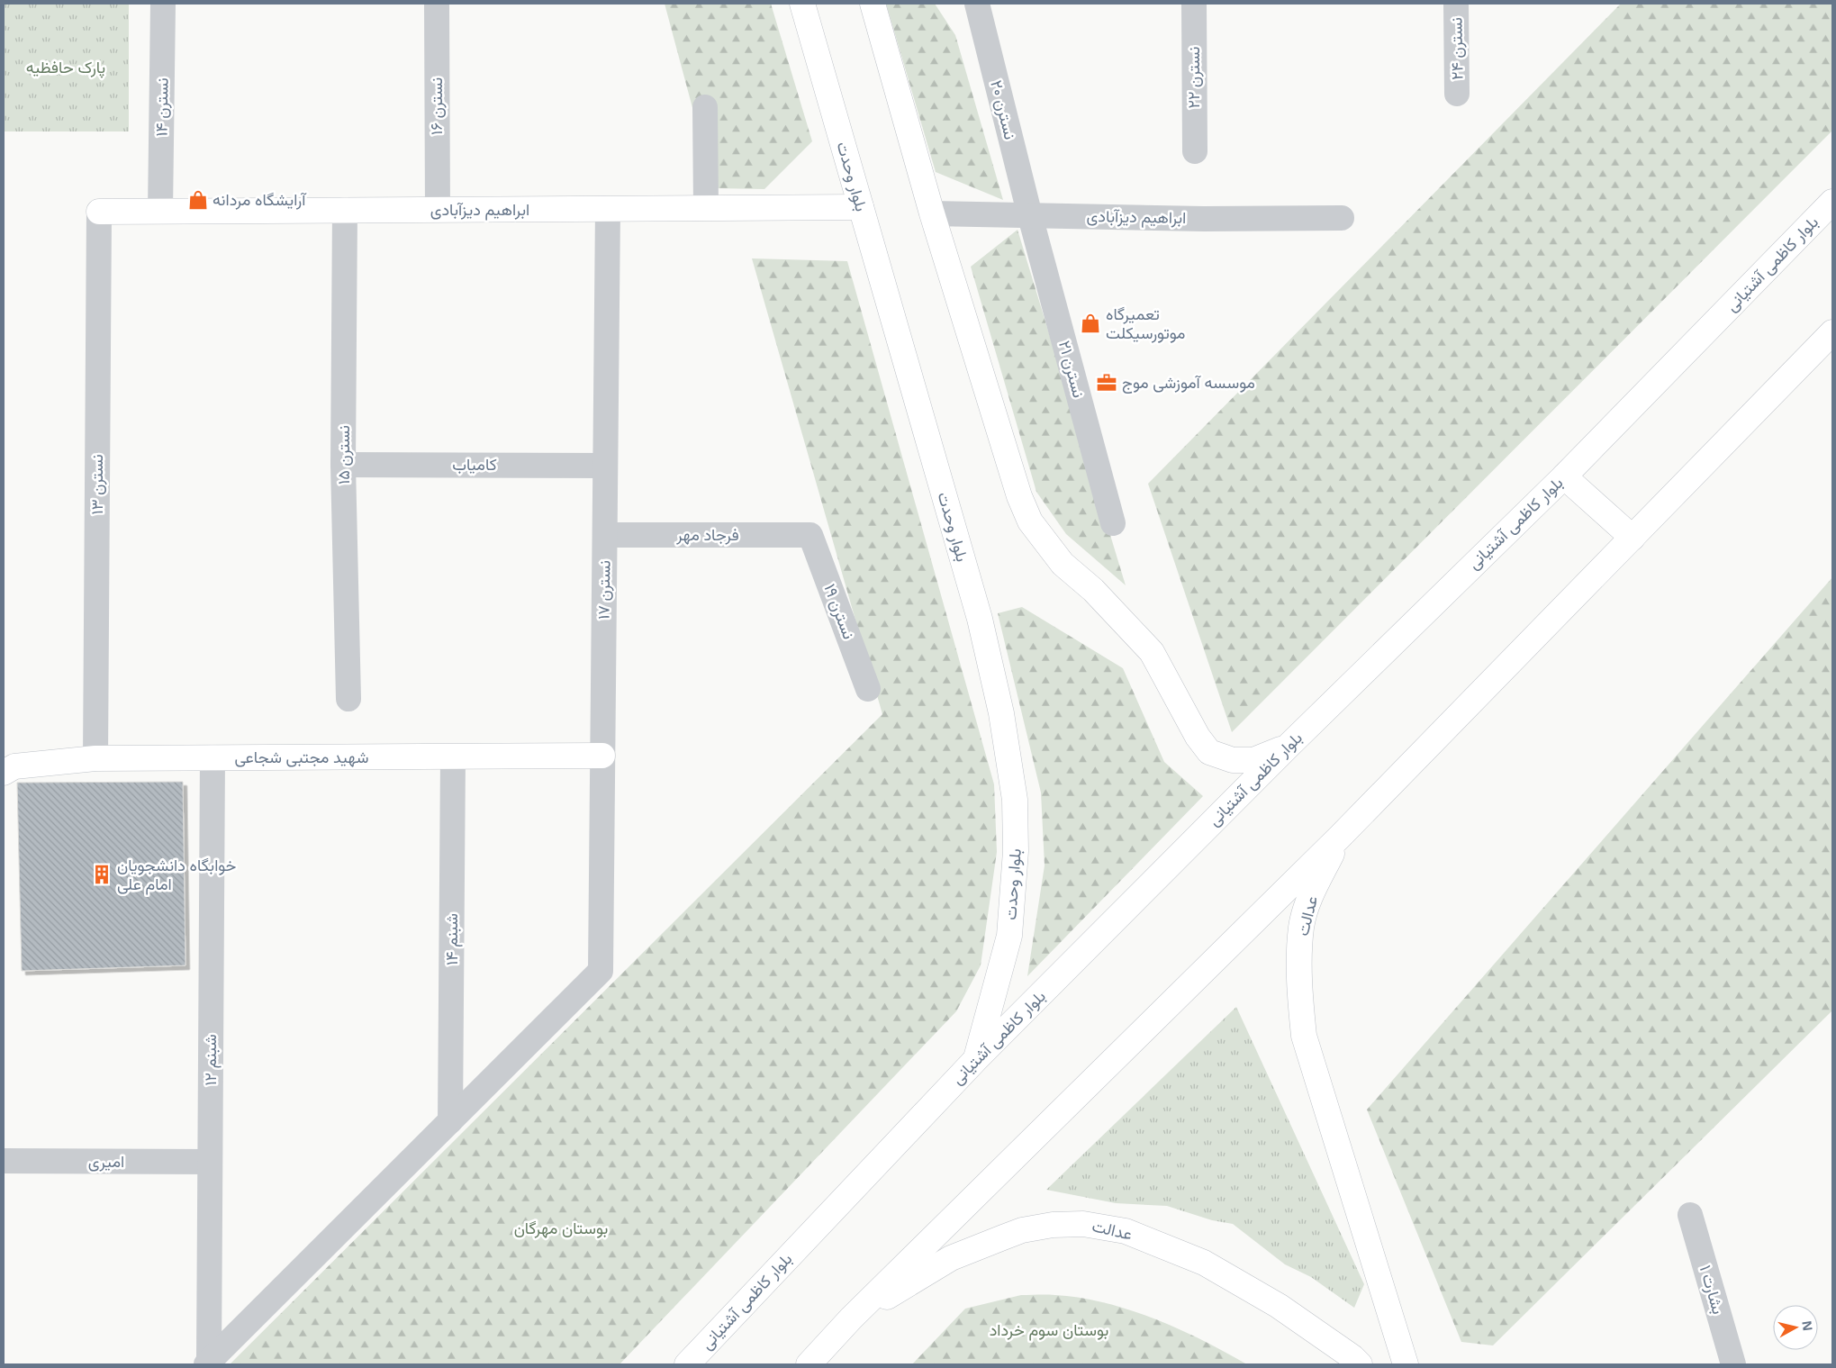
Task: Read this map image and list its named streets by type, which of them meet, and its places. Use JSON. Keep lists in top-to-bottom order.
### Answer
{
  "streets": {
    "street": [
      "نسترن ۲۴",
      "نسترن ۲۲",
      "نسترن ۱۶",
      "نسترن ۱۴",
      "نسترن ۲۰",
      "بلوار وحدت",
      "ابراهیم دیزآبادی",
      "بلوار کاظمی آشتیانی",
      "نسترن ۲۱",
      "نسترن ۱۵",
      "کامیاب",
      "نسترن ۱۳",
      "فرجاد مهر",
      "نسترن ۱۷",
      "نسترن ۱۹",
      "شهید مجتبی شجاعی",
      "عدالت",
      "شبنم ۱۴",
      "شبنم ۱۲",
      "امیری",
      "بشارت ۱"
    ]
  },
  "crossings": [
    ["نسترن ۱۶", "ابراهیم دیزآبادی"],
    ["نسترن ۱۴", "ابراهیم دیزآبادی"],
    ["نسترن ۲۰", "ابراهیم دیزآبادی"],
    ["نسترن ۲۰", "نسترن ۲۱"],
    ["بلوار وحدت", "ابراهیم دیزآبادی"],
    ["بلوار وحدت", "بلوار کاظمی آشتیانی"],
    ["ابراهیم دیزآبادی", "نسترن ۲۱"],
    ["ابراهیم دیزآبادی", "نسترن ۱۵"],
    ["ابراهیم دیزآبادی", "نسترن ۱۳"],
    ["ابراهیم دیزآبادی", "نسترن ۱۷"],
    ["نسترن ۱۵", "کامیاب"],
    ["کامیاب", "نسترن ۱۷"],
    ["نسترن ۱۳", "شهید مجتبی شجاعی"],
    ["فرجاد مهر", "نسترن ۱۷"],
    ["فرجاد مهر", "نسترن ۱۹"],
    ["نسترن ۱۷", "شهید مجتبی شجاعی"],
    ["نسترن ۱۷", "شبنم ۱۴"],
    ["شهید مجتبی شجاعی", "شبنم ۱۴"],
    ["شهید مجتبی شجاعی", "شبنم ۱۲"],
    ["شبنم ۱۲", "امیری"]
  ],
  "parks": ["پارک حافظیه", "بوستان مهرگان", "بوستان سوم خرداد"],
  "places": {
    "shop": ["آرایشگاه مردانه", "تعمیرگاه موتورسیکلت"],
    "office": ["موسسه آموزشی موج"],
    "building": ["خوابگاه دانشجویان امام علی"]
  },
  "north": "right"
}
